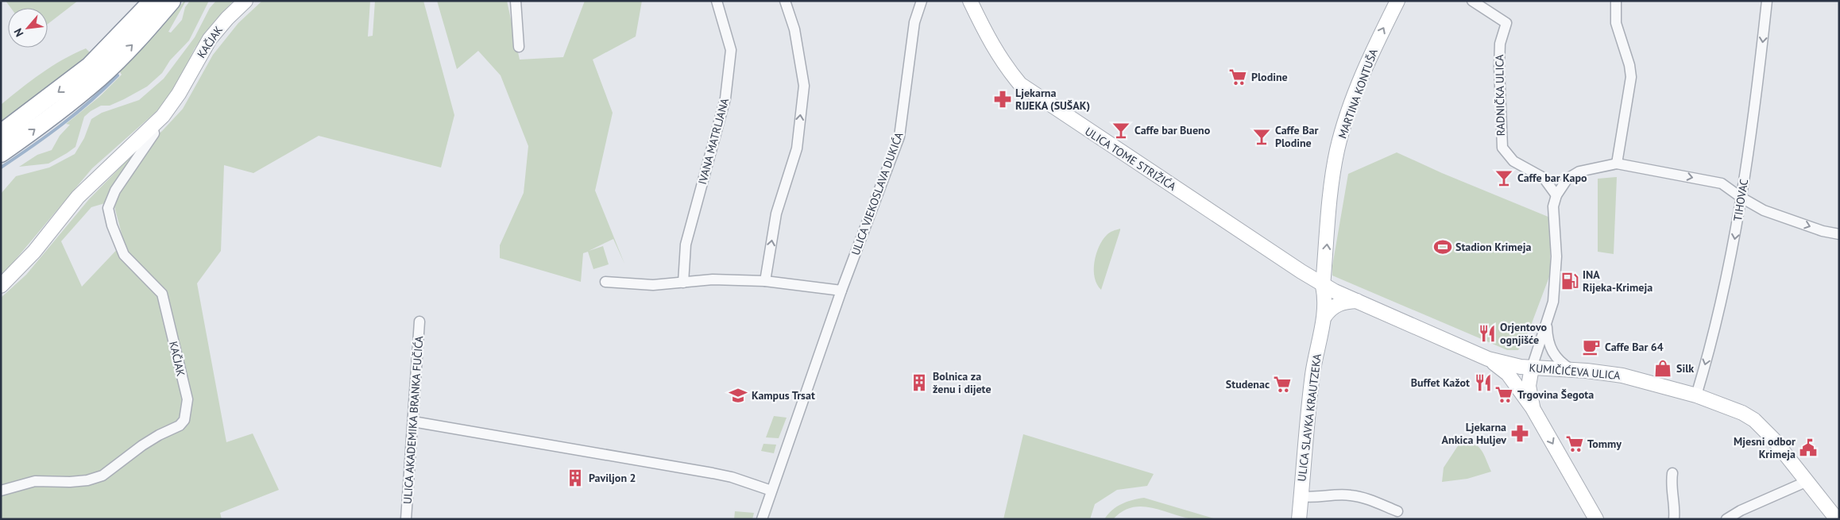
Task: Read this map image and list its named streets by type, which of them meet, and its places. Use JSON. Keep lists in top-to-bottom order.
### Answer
{
  "streets": {
    "main road": [
      "KAČJAK",
      "MARTINA KONTUŠA",
      "ULICA TOME STRIŽIĆA",
      "KUMIČIĆEVA ULICA",
      "ULICA SLAVKA KRAUTZEKA"
    ],
    "street": [
      "RADNIČKA ULICA",
      "IVANA MATRLJANA",
      "ULICA VJEKOSLAVA DUKIĆA",
      "TIHOVAC",
      "ULICA AKADEMIKA BRANKA FUČIĆA"
    ]
  },
  "crossings": [
    ["MARTINA KONTUŠA", "ULICA TOME STRIŽIĆA"],
    ["MARTINA KONTUŠA", "KUMIČIĆEVA ULICA"],
    ["MARTINA KONTUŠA", "ULICA SLAVKA KRAUTZEKA"],
    ["ULICA TOME STRIŽIĆA", "KUMIČIĆEVA ULICA"],
    ["ULICA TOME STRIŽIĆA", "ULICA SLAVKA KRAUTZEKA"],
    ["TIHOVAC", "KUMIČIĆEVA ULICA"],
    ["KUMIČIĆEVA ULICA", "ULICA SLAVKA KRAUTZEKA"]
  ],
  "one_way": ["MARTINA KONTUŠA", "TIHOVAC"],
  "places": {
    "supermarket": [
      "Plodine",
      "Studenac",
      "Trgovina Šegota",
      "Tommy"
    ],
    "pharmacy": ["Ljekarna RIJEKA (SUŠAK)", "Ljekarna Ankica Huljev"],
    "bar": ["Caffe bar Bueno", "Caffe Bar Plodine", "Caffe bar Kapo"],
    "sports": ["Stadion Krimeja"],
    "fuel station": ["INA Rijeka-Krimeja"],
    "restaurant": ["Orjentovo ognjišće", "Buffet Kažot"],
    "cafe": ["Caffe Bar 64"],
    "shop": ["Silk"],
    "building": ["Bolnica za ženu i dijete", "Paviljon 2"],
    "school or university": ["Kampus Trsat"],
    "public building": ["Mjesni odbor Krimeja"]
  },
  "north": "bottom left"
}
